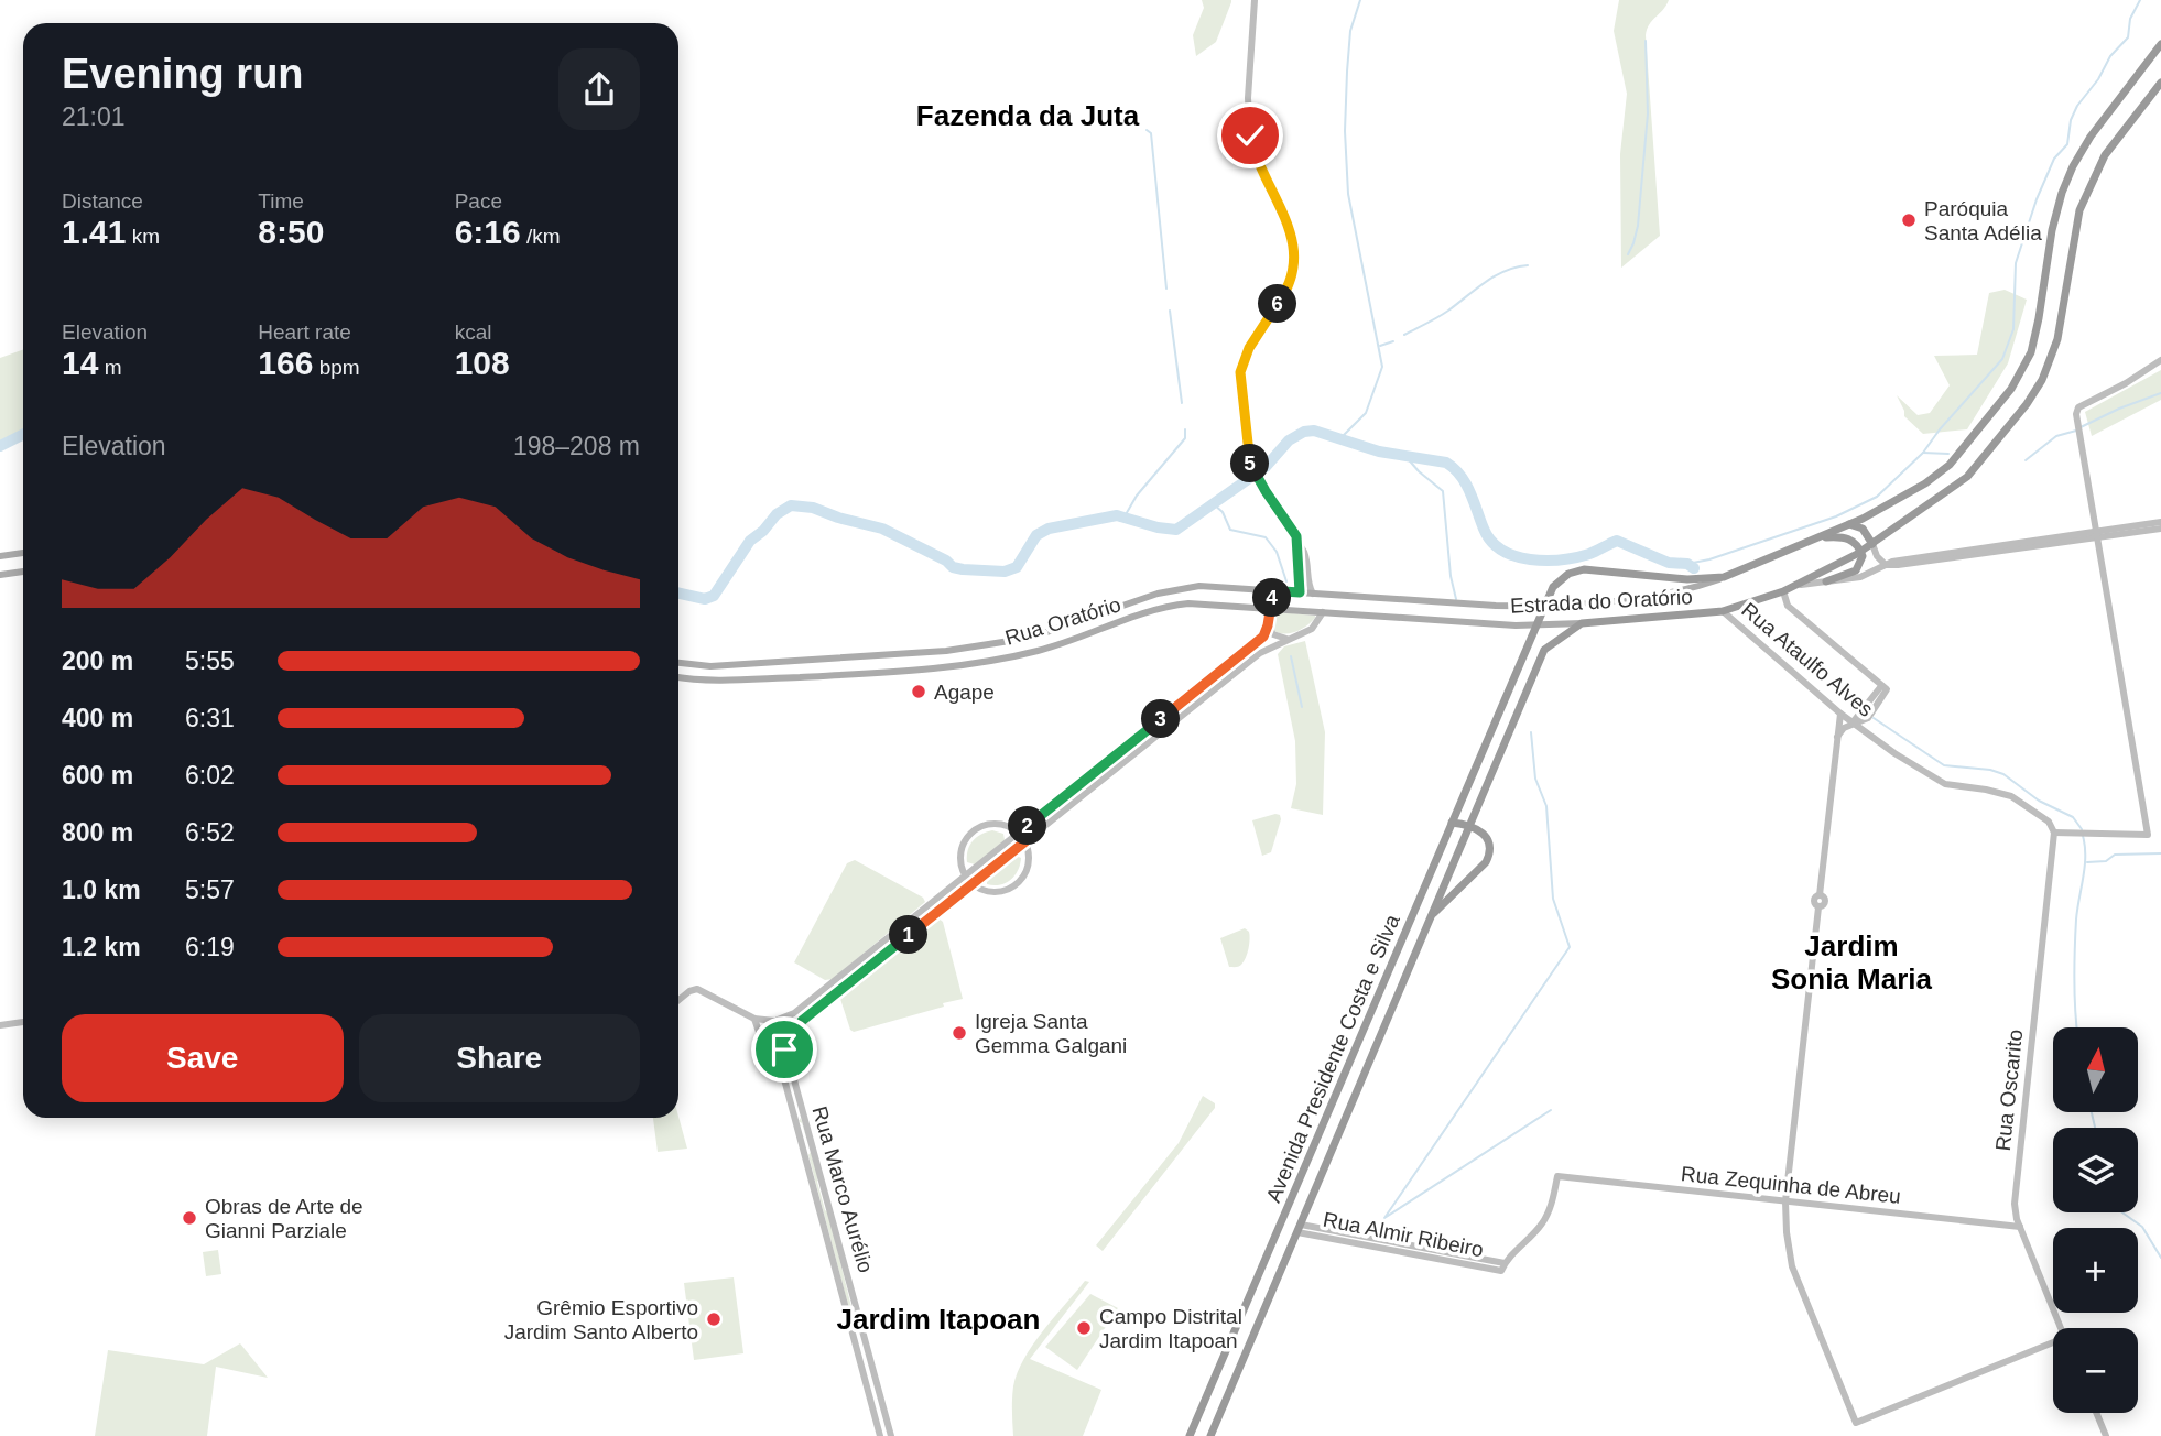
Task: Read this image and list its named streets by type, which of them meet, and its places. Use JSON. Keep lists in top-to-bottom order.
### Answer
{
  "streets": {
    "highway": ["Estrada do Oratório", "Avenida Presidente Costa e Silva"],
    "main road": ["Rua Oratório"],
    "street": [
      "Rua Ataulfo Alves",
      "Rua Oscarito",
      "Rua Zequinha de Abreu",
      "Rua Marco Aurélio",
      "Rua Almir Ribeiro"
    ]
  },
  "crossings": [
    ["Estrada do Oratório", "Rua Oratório"],
    ["Estrada do Oratório", "Rua Ataulfo Alves"],
    ["Estrada do Oratório", "Avenida Presidente Costa e Silva"],
    ["Rua Ataulfo Alves", "Rua Oscarito"],
    ["Avenida Presidente Costa e Silva", "Rua Almir Ribeiro"],
    ["Rua Oscarito", "Rua Zequinha de Abreu"],
    ["Rua Zequinha de Abreu", "Rua Almir Ribeiro"]
  ],
  "districts": ["Fazenda da Juta", "Jardim Sonia Maria", "Jardim Itapoan"],
  "places": [
    "Paróquia Santa Adélia",
    "Agape",
    "Igreja Santa Gemma Galgani",
    "Obras de Arte de Gianni Parziale",
    "Grêmio Esportivo Jardim Santo Alberto",
    "Campo Distrital Jardim Itapoan"
  ],
  "north": "top",
  "page": {
    "heading": ["Evening run", "21:01"],
    "stats": [
      ["Distance", "1.41 km"],
      ["Time", "8:50"],
      ["Pace", "6:16 /km"],
      ["Elevation", "14 m"],
      ["Heart rate", "166 bpm"],
      ["kcal", "108"]
    ],
    "pins": [
      "6",
      "5",
      "4",
      "3",
      "2",
      "1"
    ],
    "chart": ["Elevation", "198–208 m"],
    "list": [
      {
        "name": "200 m",
        "note": "5:55"
      },
      {
        "name": "400 m",
        "note": "6:31"
      },
      {
        "name": "600 m",
        "note": "6:02"
      },
      {
        "name": "800 m",
        "note": "6:52"
      },
      {
        "name": "1.0 km",
        "note": "5:57"
      },
      {
        "name": "1.2 km",
        "note": "6:19"
      }
    ],
    "buttons": ["Save", "Share"],
    "map_buttons": ["+", "−"]
  }
}
